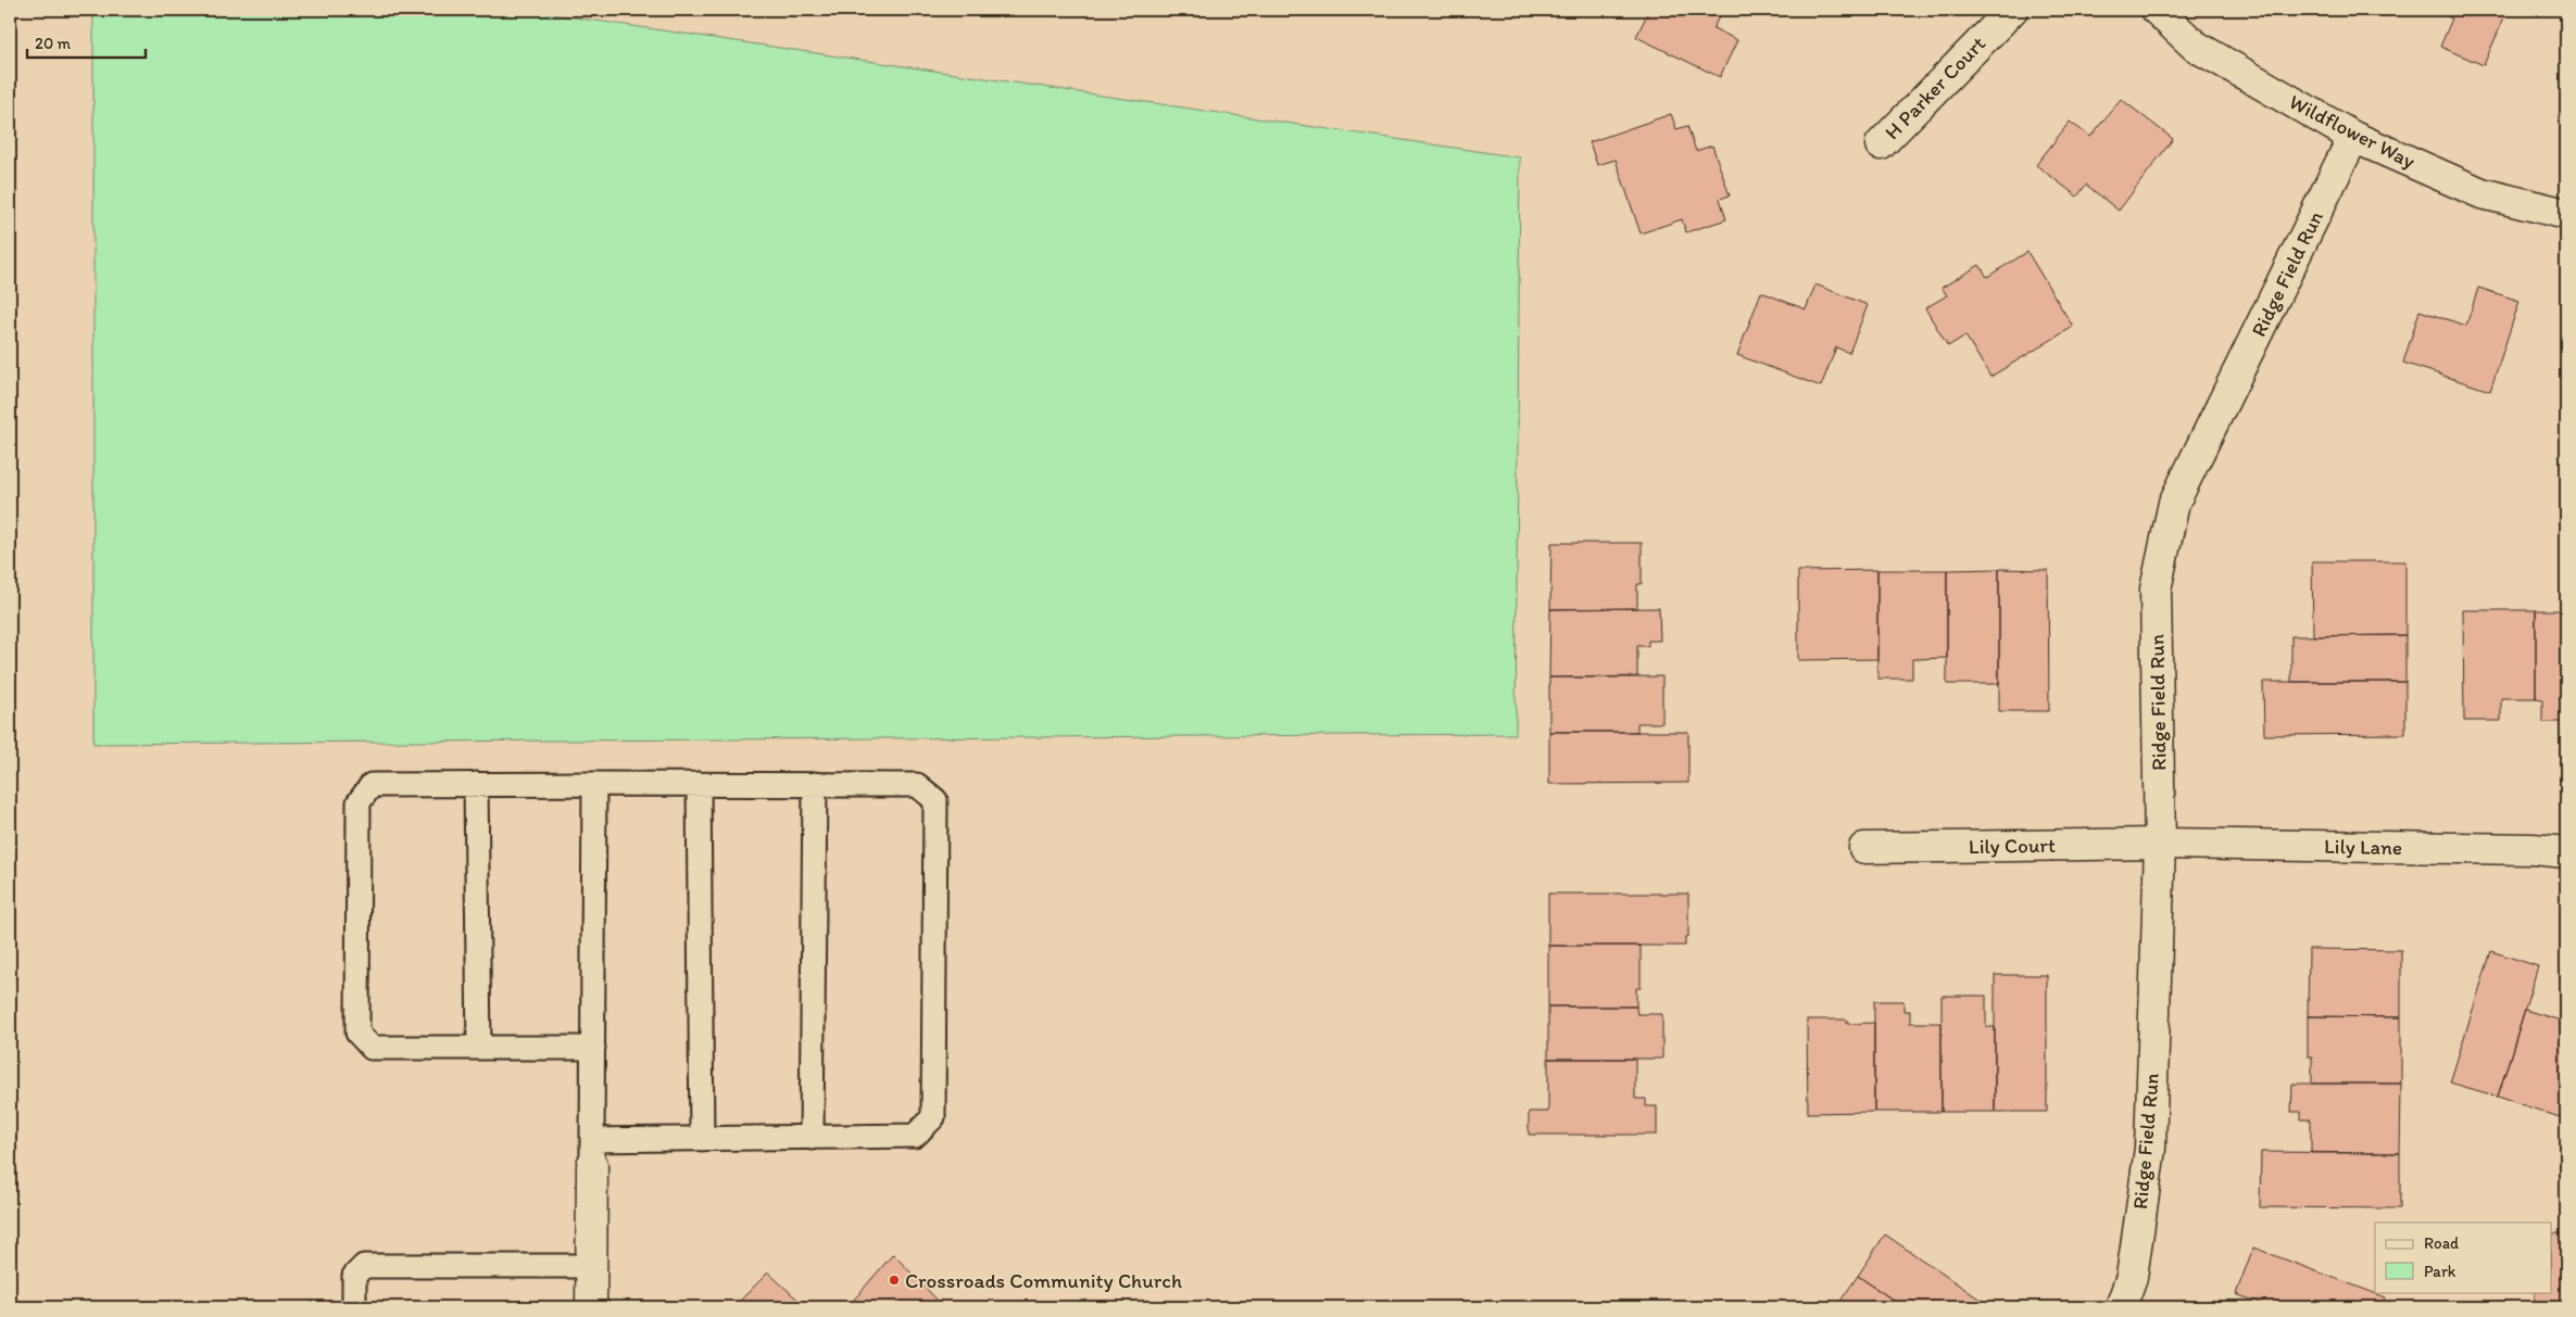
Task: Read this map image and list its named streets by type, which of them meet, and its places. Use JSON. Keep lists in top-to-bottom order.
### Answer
{
  "streets": {
    "street": [
      "H Parker Court",
      "Wildflower Way",
      "Ridge Field Run",
      "Lily Court",
      "Lily Lane"
    ]
  },
  "crossings": [
    ["Wildflower Way", "Ridge Field Run"],
    ["Ridge Field Run", "Lily Court"],
    ["Ridge Field Run", "Lily Lane"],
    ["Lily Court", "Lily Lane"]
  ],
  "places": ["Crossroads Community Church"],
  "legend": ["Road", "Park"],
  "scale_bar": "20 m"
}
